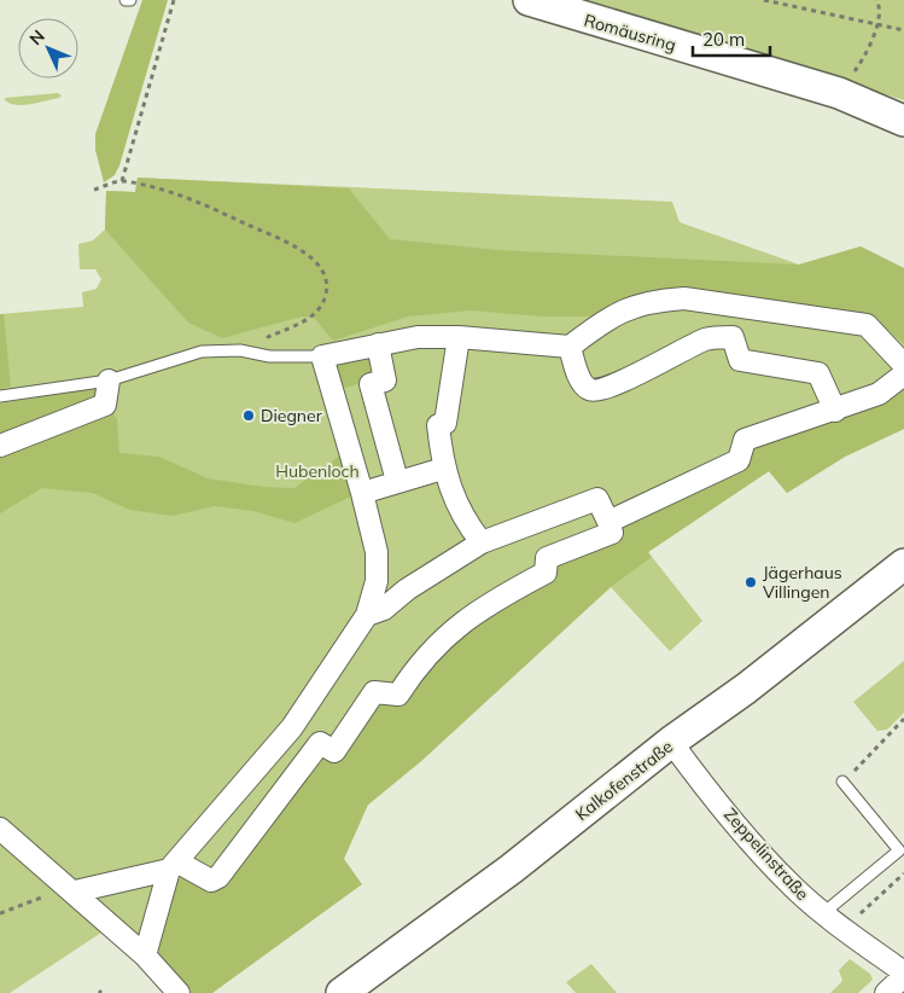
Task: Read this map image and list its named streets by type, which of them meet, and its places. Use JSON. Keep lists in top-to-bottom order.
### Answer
{
  "streets": {
    "street": ["Romäusring", "Kalkofenstraße", "Zeppelinstraße"]
  },
  "crossings": [
    ["Kalkofenstraße", "Zeppelinstraße"]
  ],
  "parks": ["Hubenloch"],
  "places": ["Diegner", "Jägerhaus Villingen"],
  "scale_bar": "20 m",
  "north": "top left"
}
